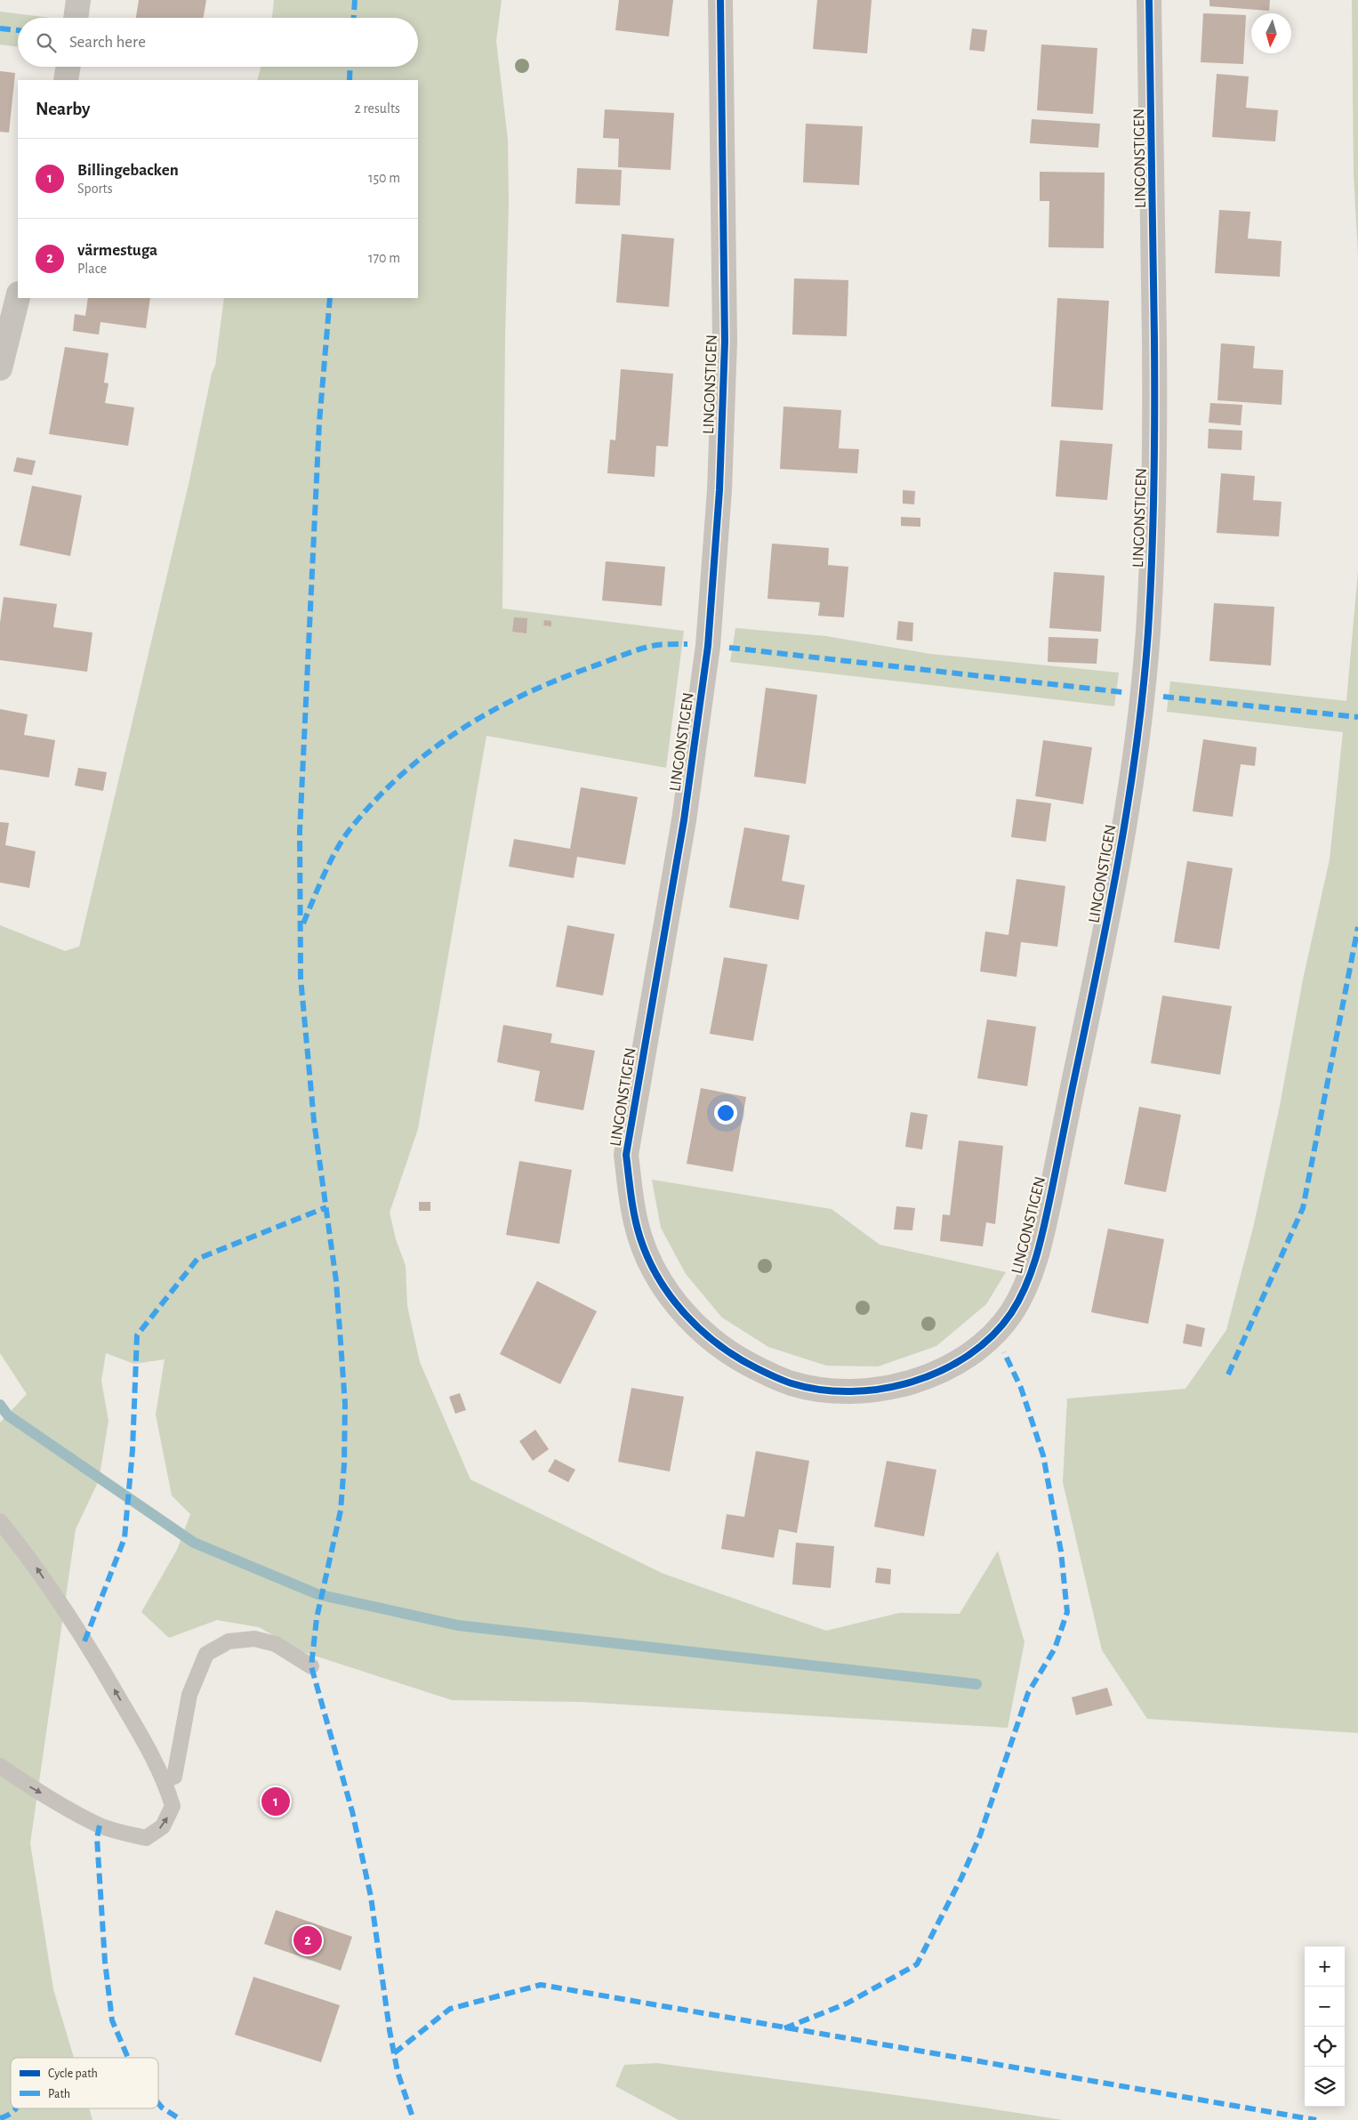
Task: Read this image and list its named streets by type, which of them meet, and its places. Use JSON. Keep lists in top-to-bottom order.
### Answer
{
  "streets": {
    "street": ["LINGONSTIGEN"]
  },
  "legend": ["Cycle path", "Path"],
  "north": "bottom",
  "page": {
    "search": "Search here",
    "heading": ["Nearby", "2 results"],
    "list": [
      {
        "mark": "1",
        "name": "Billingebacken",
        "note": "Sports",
        "value": "150 m"
      },
      {
        "mark": "2",
        "name": "värmestuga",
        "note": "Place",
        "value": "170 m"
      }
    ],
    "pins": ["1", "2"],
    "map_buttons": ["+", "−"]
  }
}
